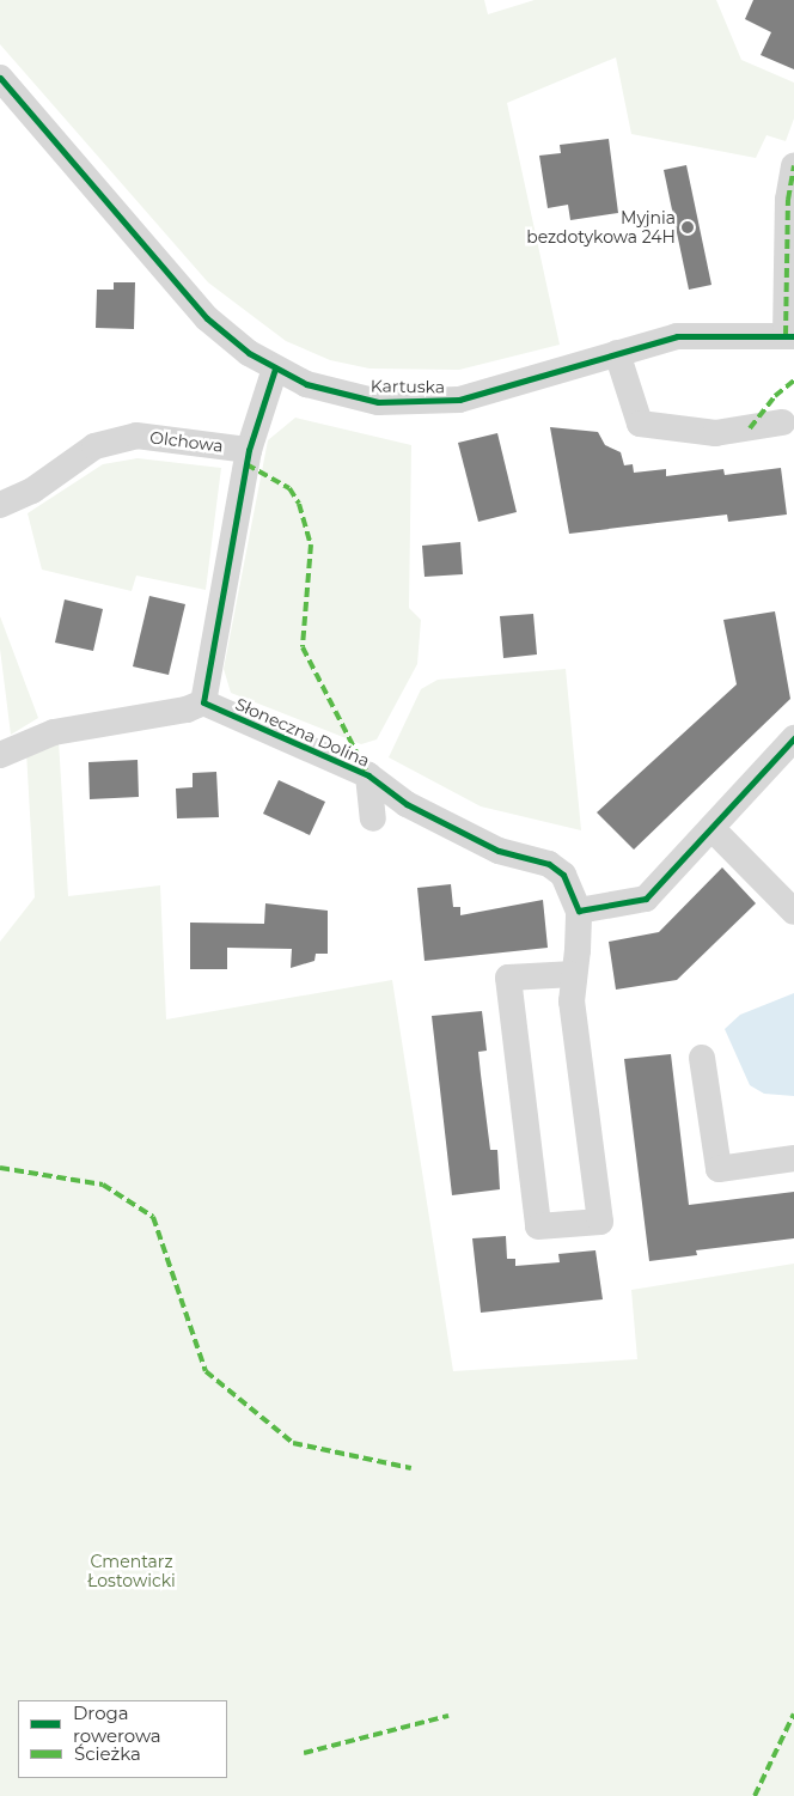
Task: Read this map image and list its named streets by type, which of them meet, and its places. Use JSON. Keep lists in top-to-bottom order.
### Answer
{
  "streets": {
    "street": ["Kartuska", "Olchowa", "Słoneczna Dolina"]
  },
  "parks": ["Cmentarz Łostowicki"],
  "places": ["Myjnia bezdotykowa 24H"],
  "legend": ["Droga rowerowa", "Ścieżka"]
}
